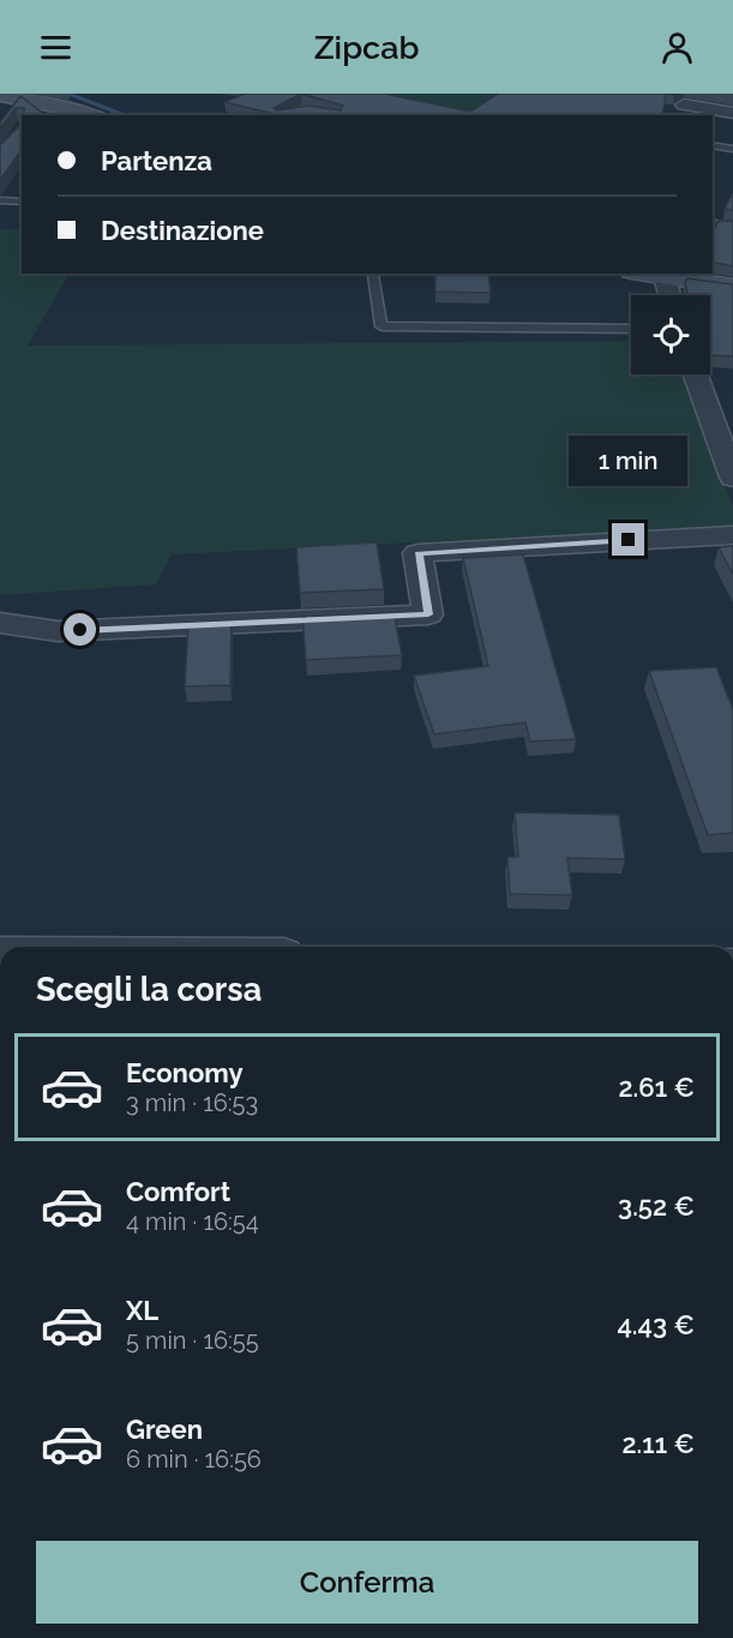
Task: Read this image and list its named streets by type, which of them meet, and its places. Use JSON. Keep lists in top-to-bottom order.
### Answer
{
  "page": {
    "header": "Zipcab",
    "banner": ["Partenza", "Destinazione"],
    "bubble": "1 min",
    "heading": "Scegli la corsa",
    "list": [
      {
        "name": "Economy",
        "note": "3 min · 16:53",
        "value": "2.61 €"
      },
      {
        "name": "Comfort",
        "note": "4 min · 16:54",
        "value": "3.52 €"
      },
      {
        "name": "XL",
        "note": "5 min · 16:55",
        "value": "4.43 €"
      },
      {
        "name": "Green",
        "note": "6 min · 16:56",
        "value": "2.11 €"
      }
    ],
    "buttons": "Conferma"
  }
}
